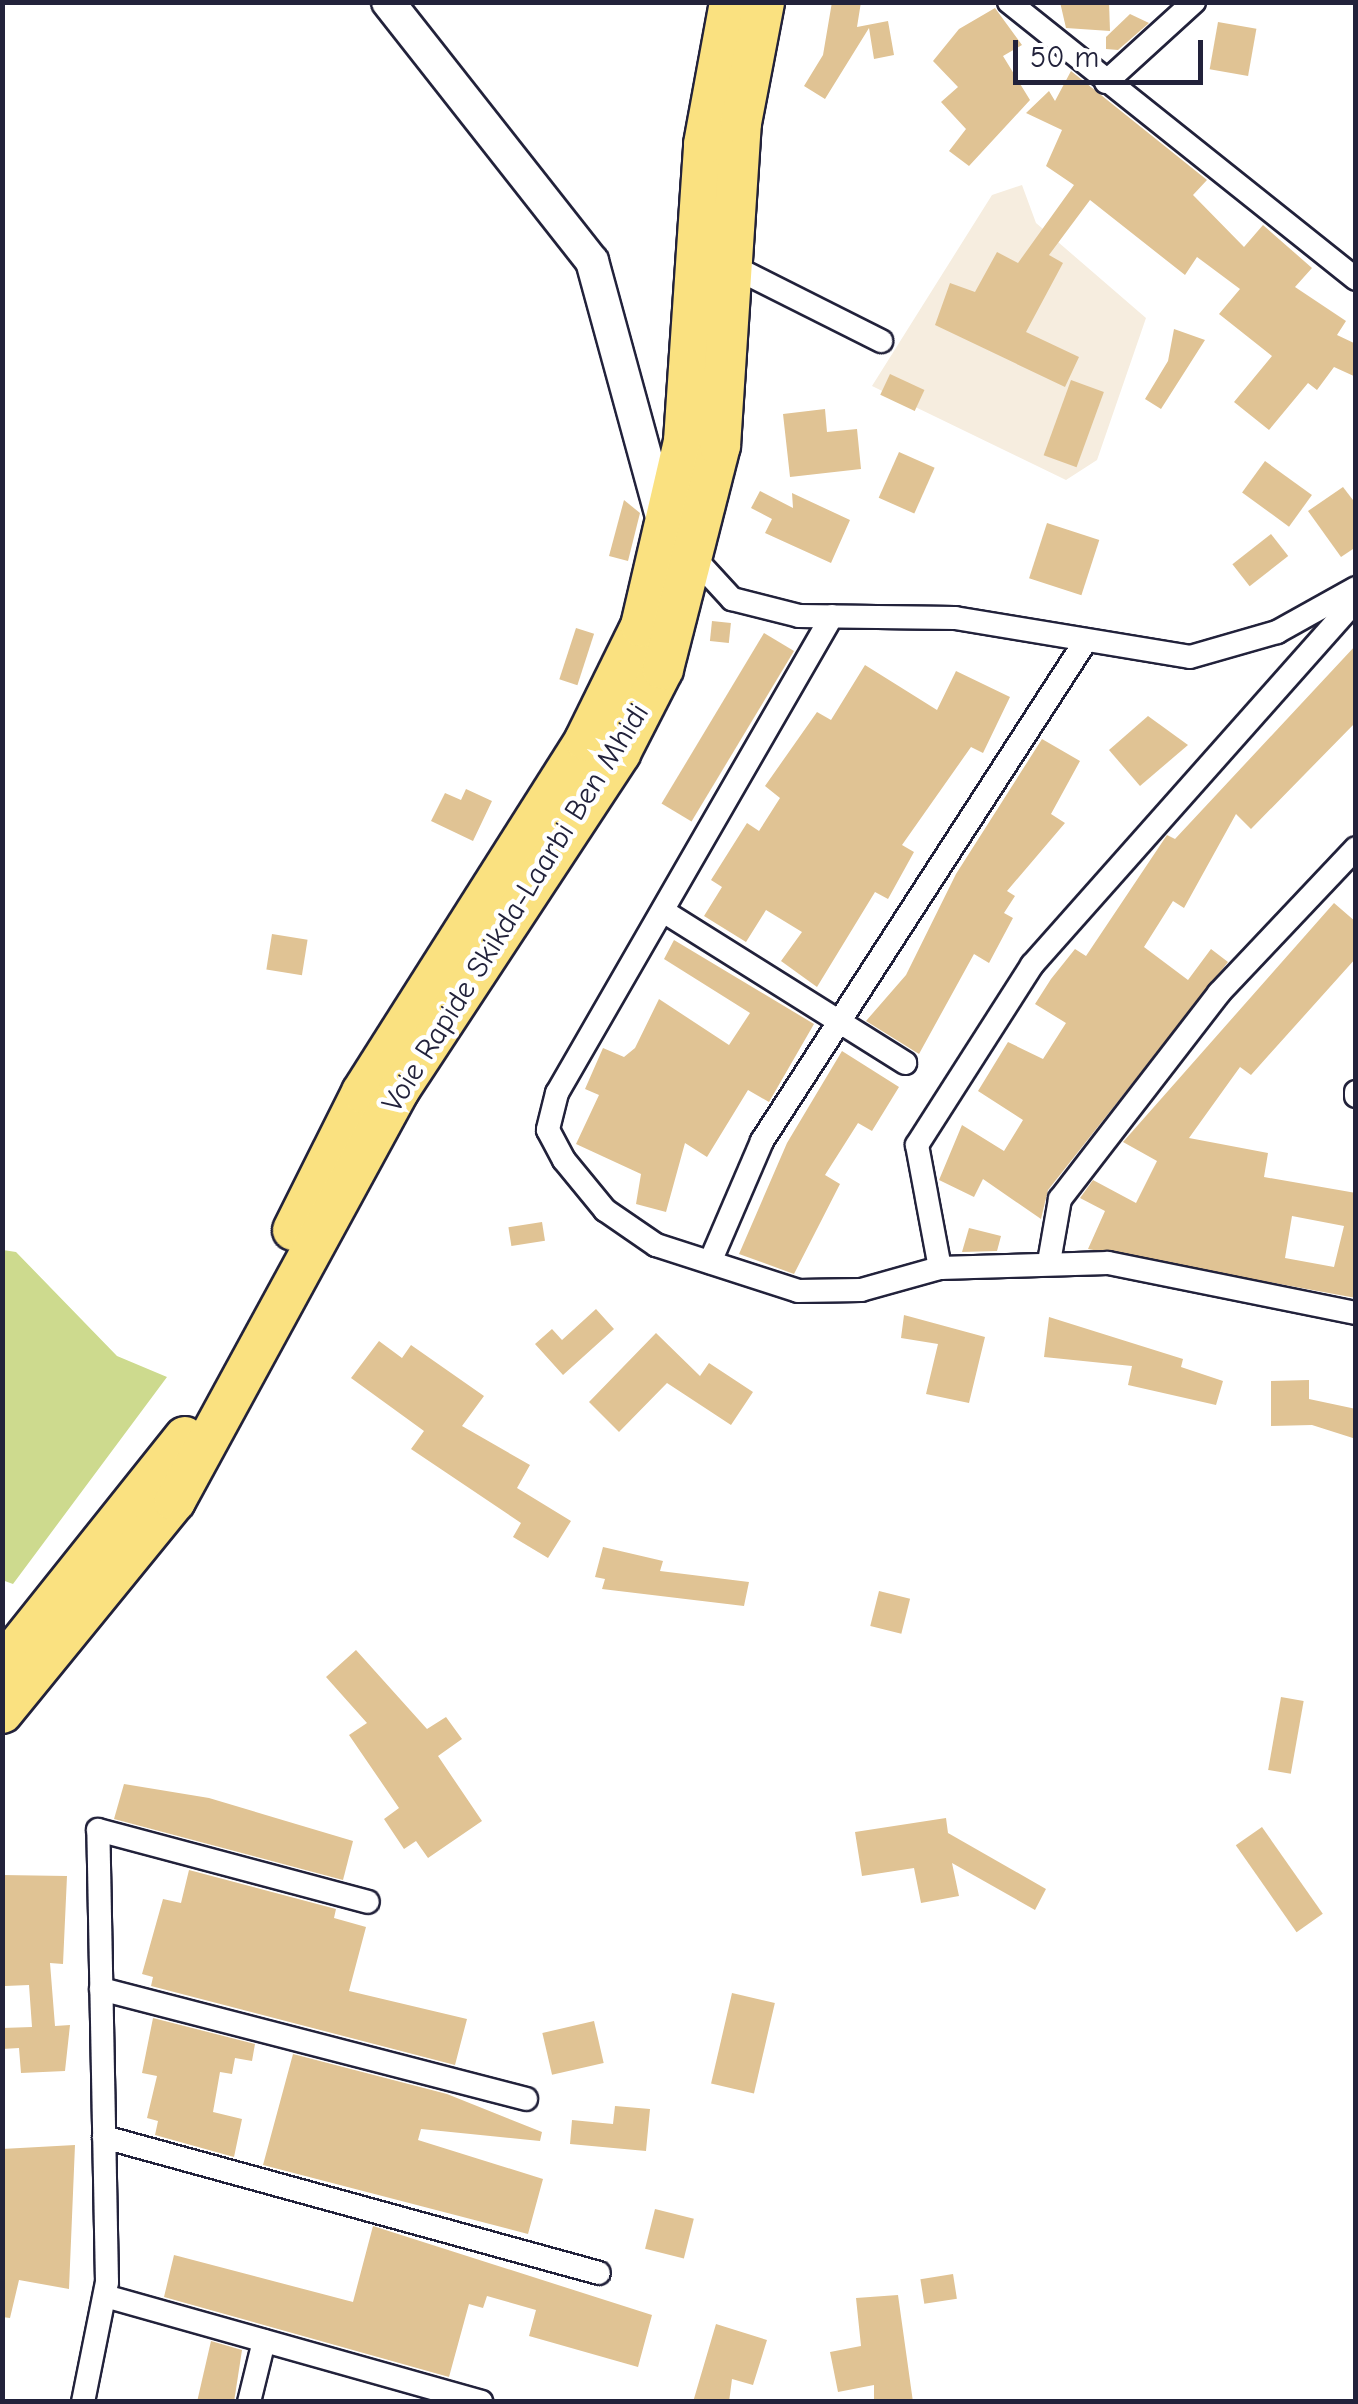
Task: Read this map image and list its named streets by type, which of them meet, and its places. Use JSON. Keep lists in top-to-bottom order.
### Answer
{
  "streets": {
    "highway": ["Voie Rapide Skikda-Laarbi Ben Mhidi"]
  },
  "scale_bar": "50 m"
}
